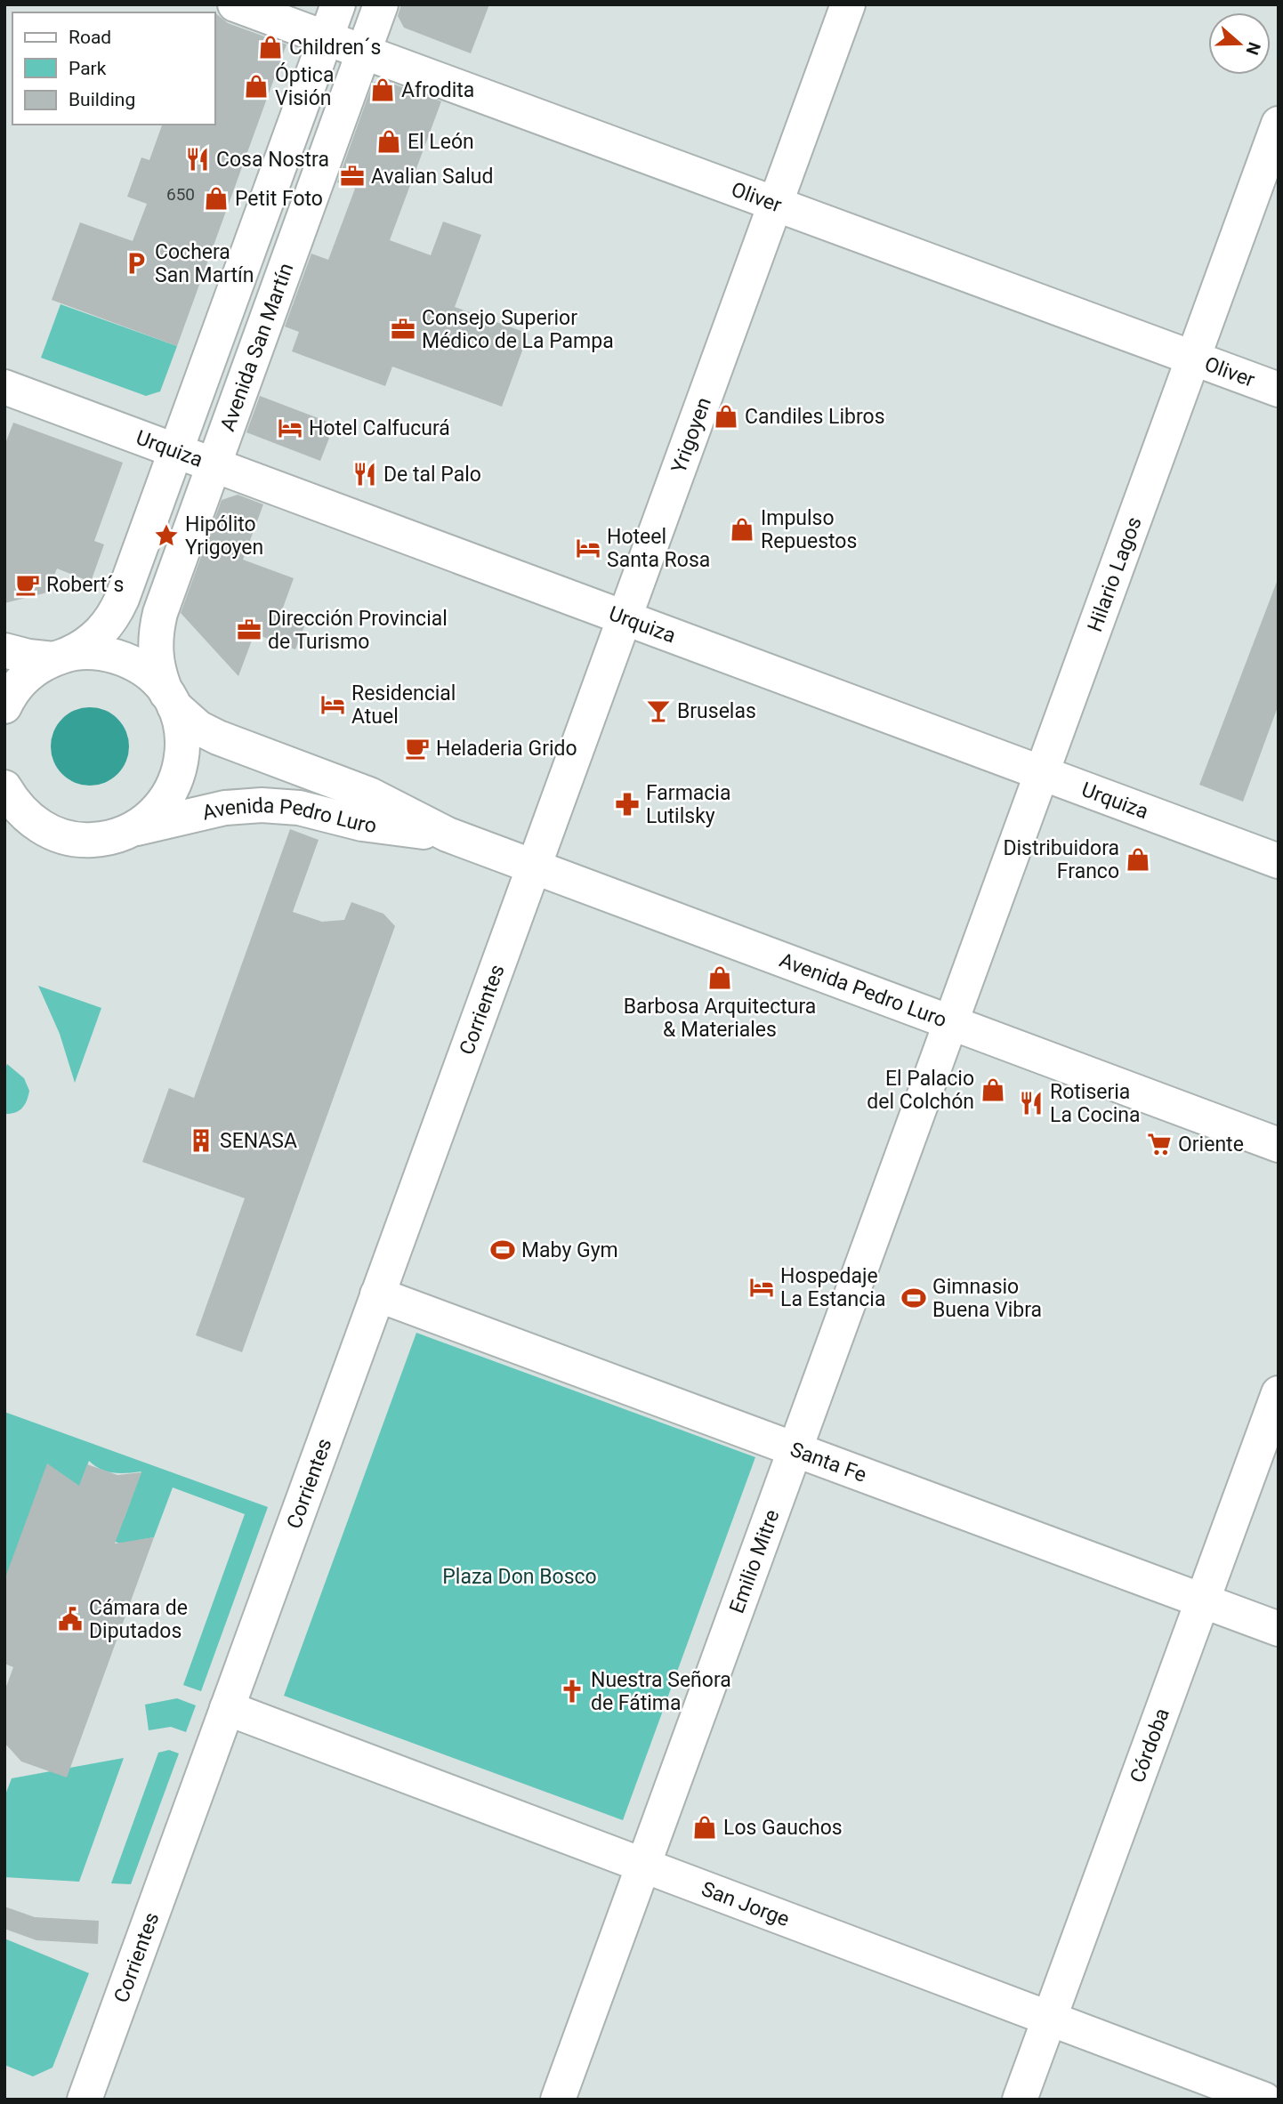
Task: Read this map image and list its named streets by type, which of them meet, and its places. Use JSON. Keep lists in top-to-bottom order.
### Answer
{
  "streets": {
    "street": [
      "Oliver",
      "Avenida San Martín",
      "Yrigoyen",
      "Urquiza",
      "Hilario Lagos",
      "Avenida Pedro Luro",
      "Corrientes",
      "Santa Fe",
      "Emilio Mitre",
      "Córdoba",
      "San Jorge"
    ]
  },
  "crossings": [
    ["Oliver", "Avenida San Martín"],
    ["Oliver", "Yrigoyen"],
    ["Oliver", "Hilario Lagos"],
    ["Avenida San Martín", "Urquiza"],
    ["Avenida San Martín", "Avenida Pedro Luro"],
    ["Yrigoyen", "Urquiza"],
    ["Yrigoyen", "Avenida Pedro Luro"],
    ["Yrigoyen", "Corrientes"],
    ["Urquiza", "Hilario Lagos"],
    ["Hilario Lagos", "Avenida Pedro Luro"],
    ["Hilario Lagos", "Emilio Mitre"],
    ["Avenida Pedro Luro", "Corrientes"],
    ["Avenida Pedro Luro", "Emilio Mitre"],
    ["Corrientes", "Santa Fe"],
    ["Corrientes", "San Jorge"],
    ["Santa Fe", "Emilio Mitre"],
    ["Santa Fe", "Córdoba"],
    ["Emilio Mitre", "San Jorge"],
    ["Córdoba", "San Jorge"]
  ],
  "parks": ["Plaza Don Bosco"],
  "places": {
    "shop": [
      "Children´s",
      "Óptica Visión",
      "Afrodita",
      "El León",
      "Petit Foto",
      "Candiles Libros",
      "Impulso Repuestos",
      "Distribuidora Franco",
      "Barbosa Arquitectura & Materiales",
      "El Palacio del Colchón",
      "Los Gauchos"
    ],
    "restaurant": ["Cosa Nostra", "De tal Palo", "Rotiseria La Cocina"],
    "office": ["Avalian Salud", "Consejo Superior Médico de La Pampa", "Dirección Provincial de Turismo"],
    "parking": ["Cochera San Martín"],
    "hotel": [
      "Hotel Calfucurá",
      "Hoteel Santa Rosa",
      "Residencial Atuel",
      "Hospedaje La Estancia"
    ],
    "place": ["Hipólito Yrigoyen"],
    "cafe": ["Robert´s", "Heladeria Grido"],
    "bar": ["Bruselas"],
    "pharmacy": ["Farmacia Lutilsky"],
    "building": ["SENASA"],
    "supermarket": ["Oriente"],
    "sports": ["Maby Gym", "Gimnasio Buena Vibra"],
    "public building": ["Cámara de Diputados"],
    "church": ["Nuestra Señora de Fátima"]
  },
  "house_numbers": ["650"],
  "legend": ["Road", "Park", "Building"],
  "north": "right"
}
